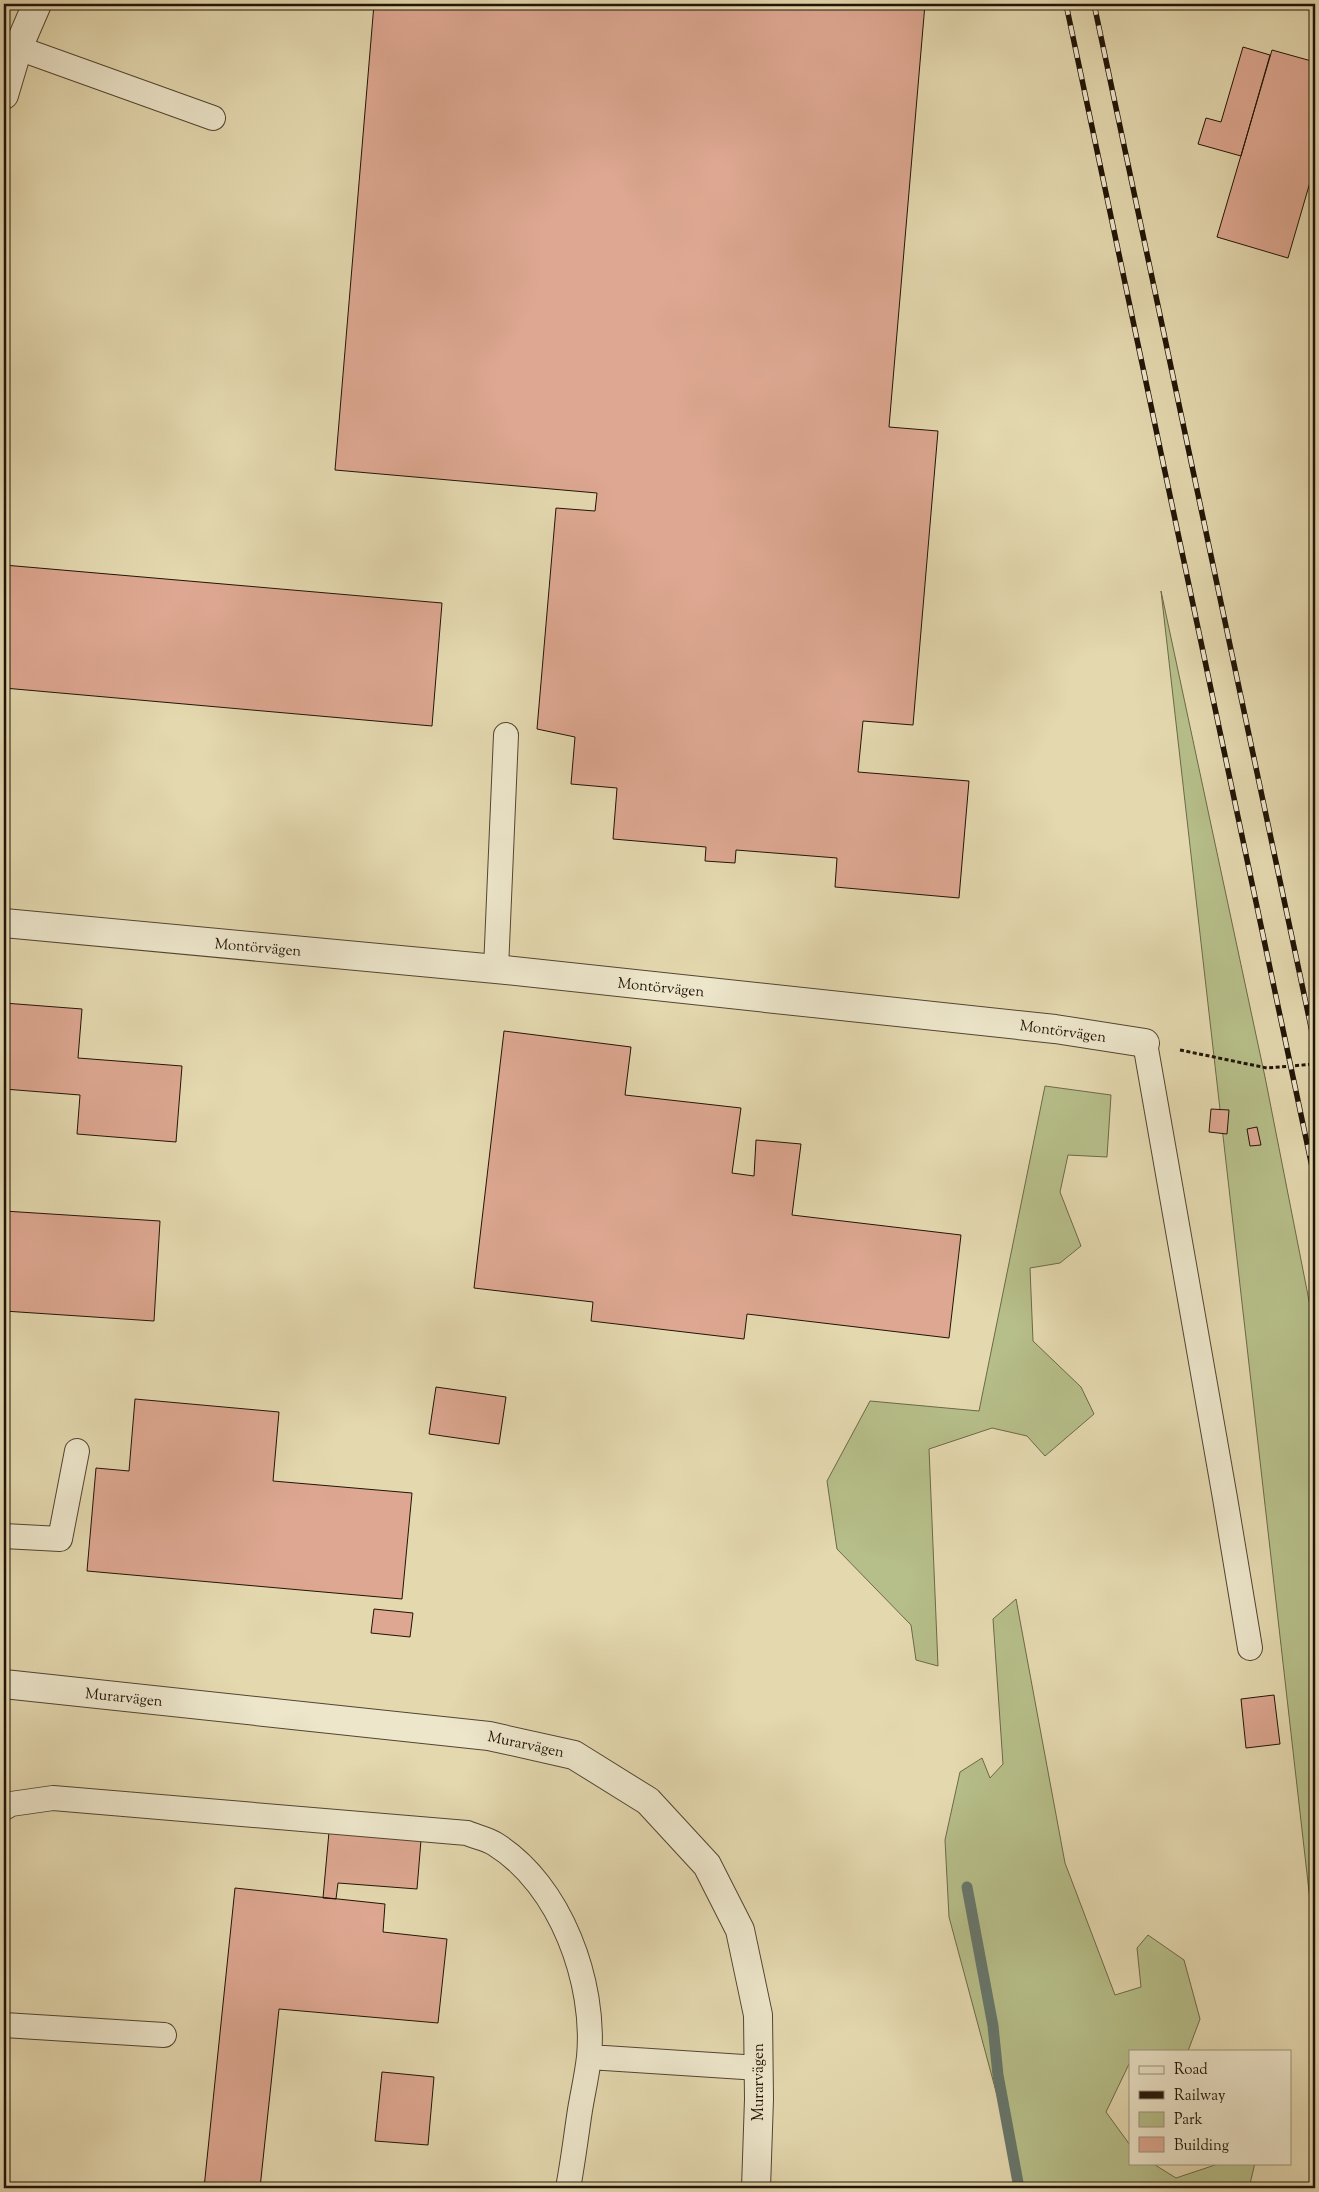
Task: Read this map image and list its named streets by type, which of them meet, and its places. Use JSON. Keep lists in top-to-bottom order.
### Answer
{
  "streets": {
    "street": ["Montörvägen", "Murarvägen"]
  },
  "legend": [
    "Road",
    "Railway",
    "Park",
    "Building"
  ]
}
